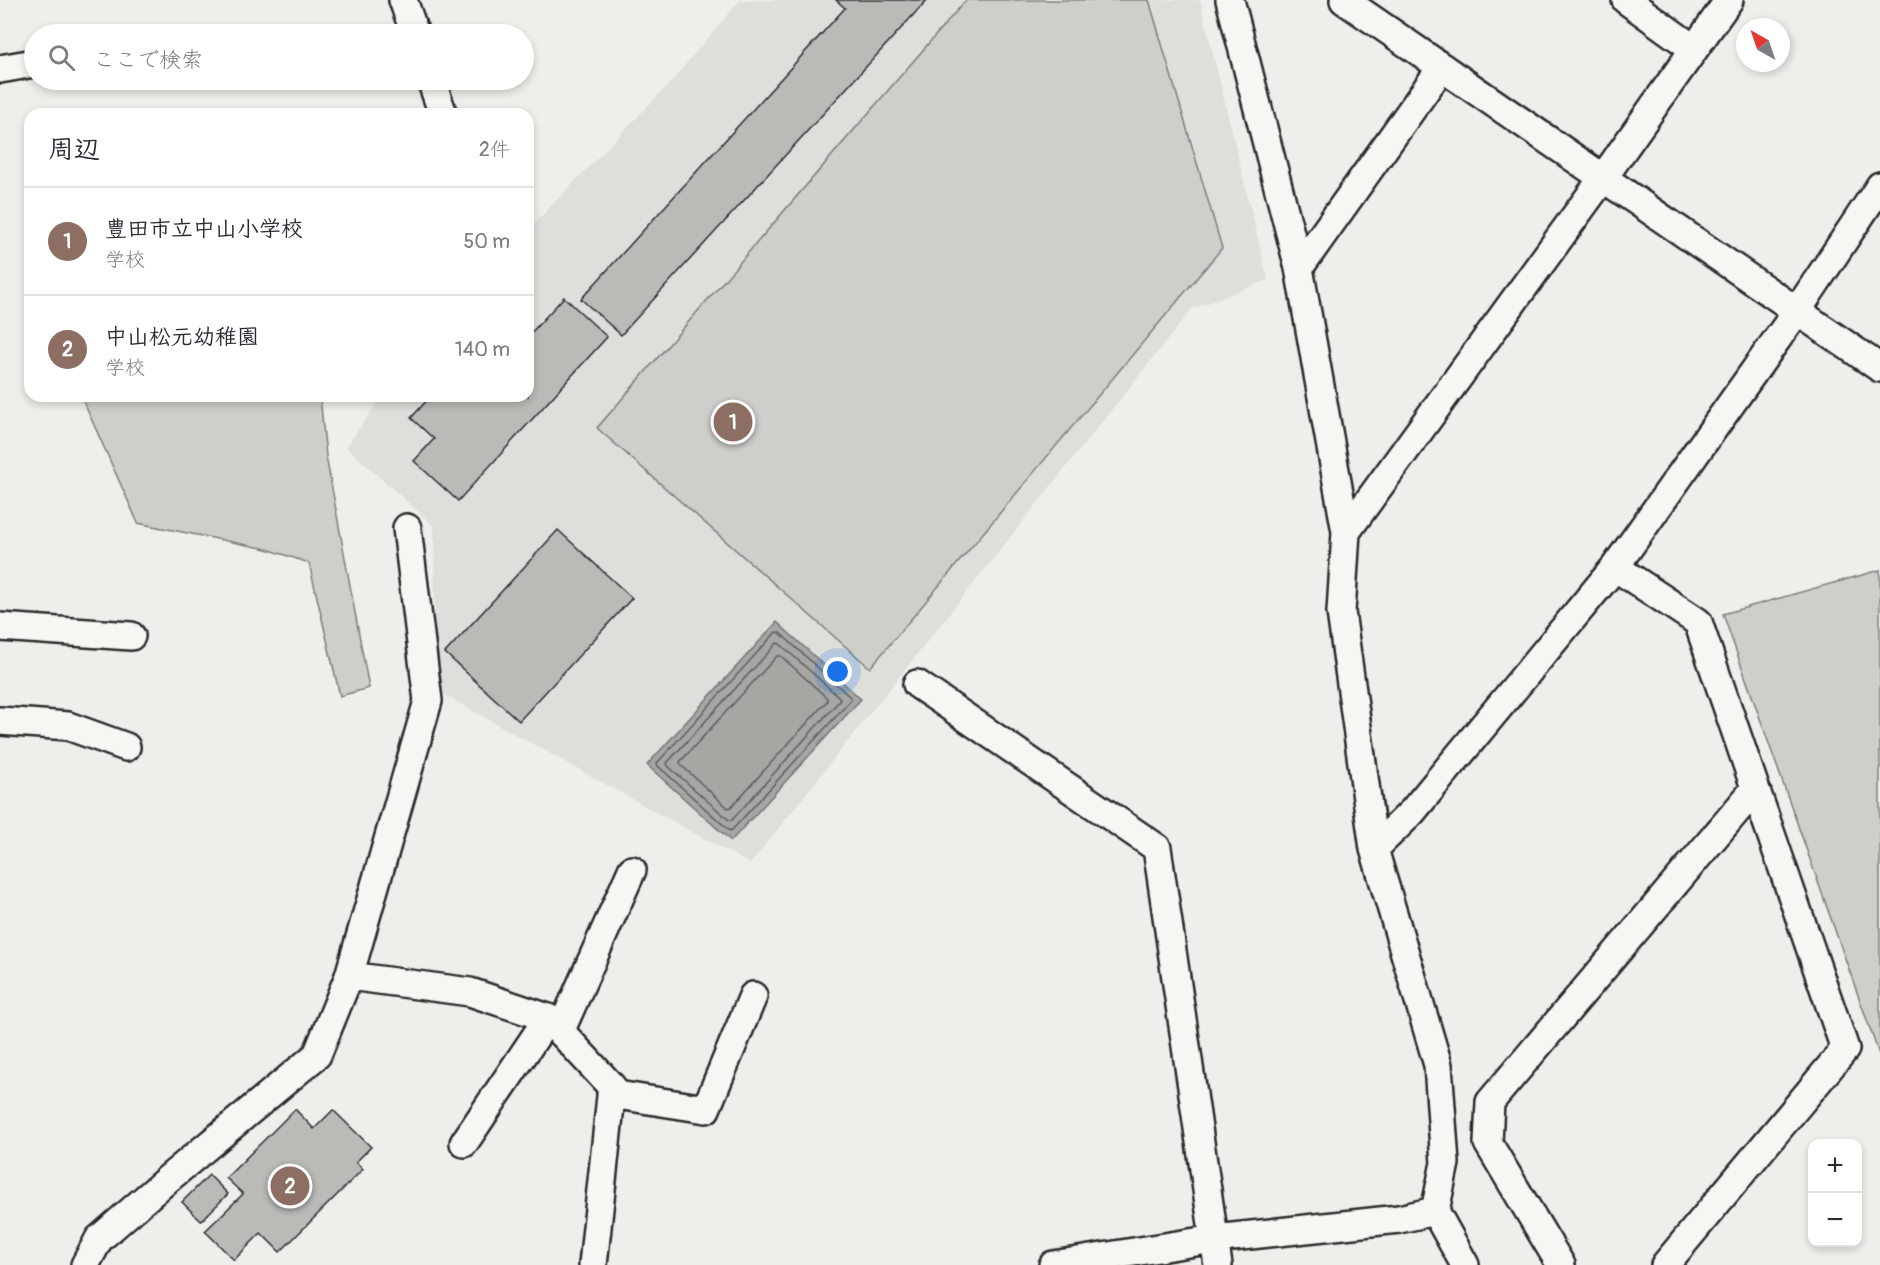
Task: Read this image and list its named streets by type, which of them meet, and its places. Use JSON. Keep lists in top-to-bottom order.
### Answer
{
  "north": "top left",
  "page": {
    "search": "ここで検索",
    "heading": ["周辺", "2件"],
    "list": [
      {
        "mark": "1",
        "name": "豊田市立中山小学校",
        "note": "学校",
        "value": "50 m"
      },
      {
        "mark": "2",
        "name": "中山松元幼稚園",
        "note": "学校",
        "value": "140 m"
      }
    ],
    "pins": ["1", "2"],
    "map_buttons": ["+", "−"]
  }
}
